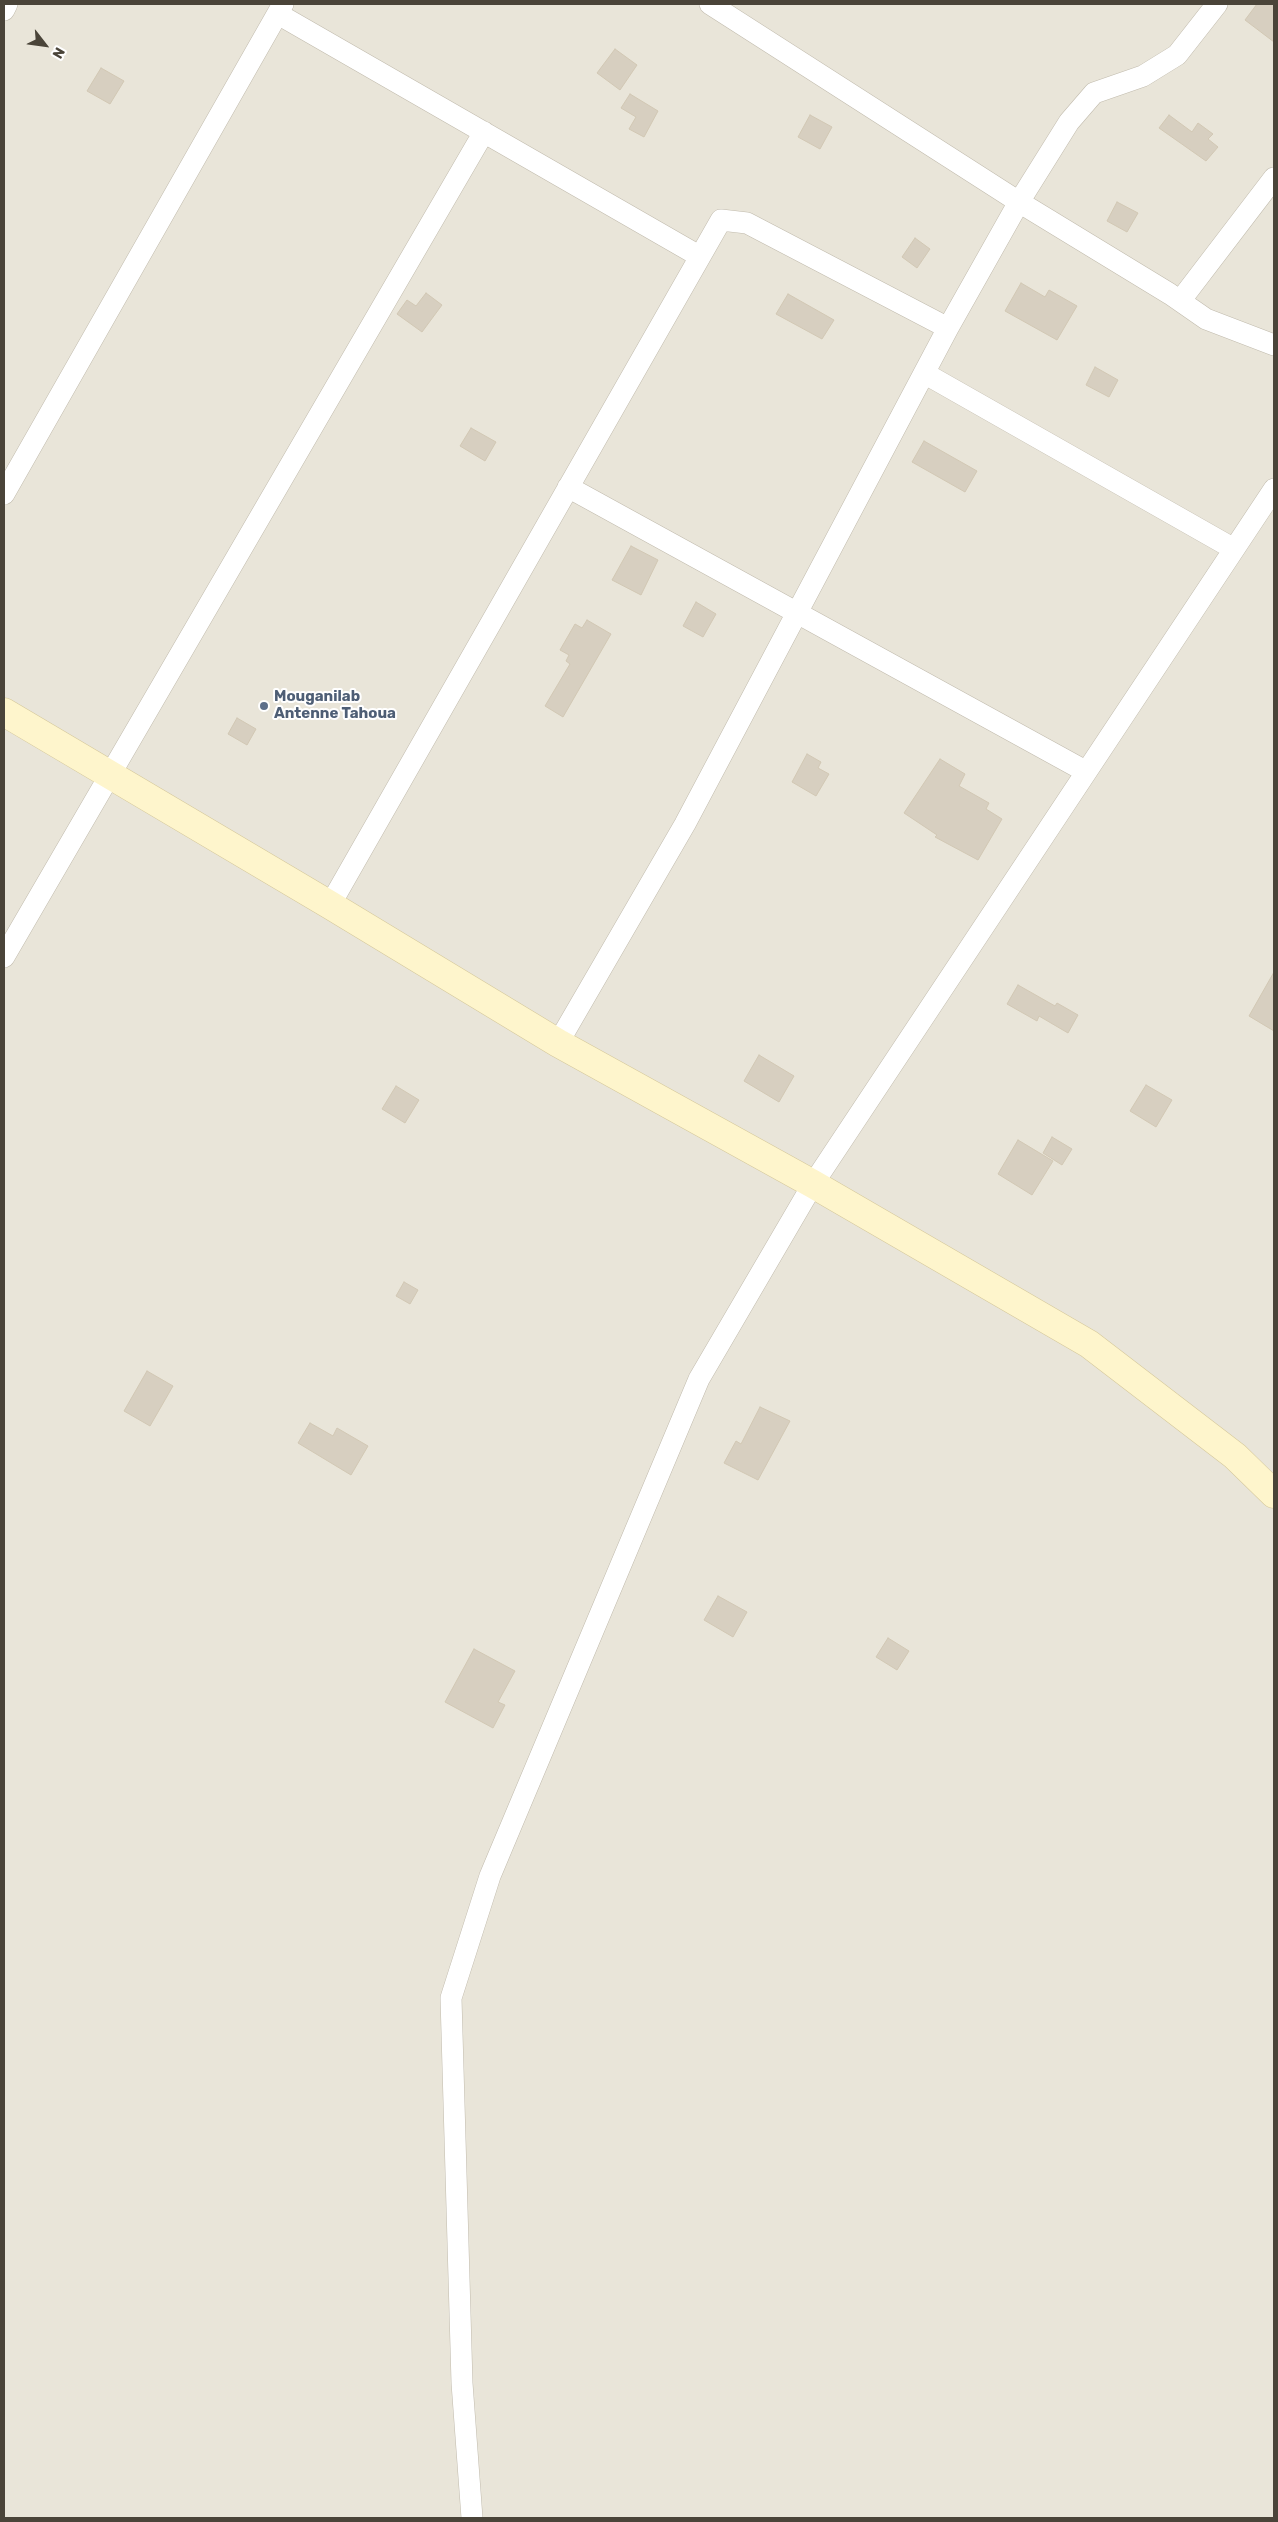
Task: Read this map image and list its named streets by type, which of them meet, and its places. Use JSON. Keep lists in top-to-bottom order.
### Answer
{
  "places": ["Mouganilab Antenne Tahoua"],
  "north": "bottom right"
}
